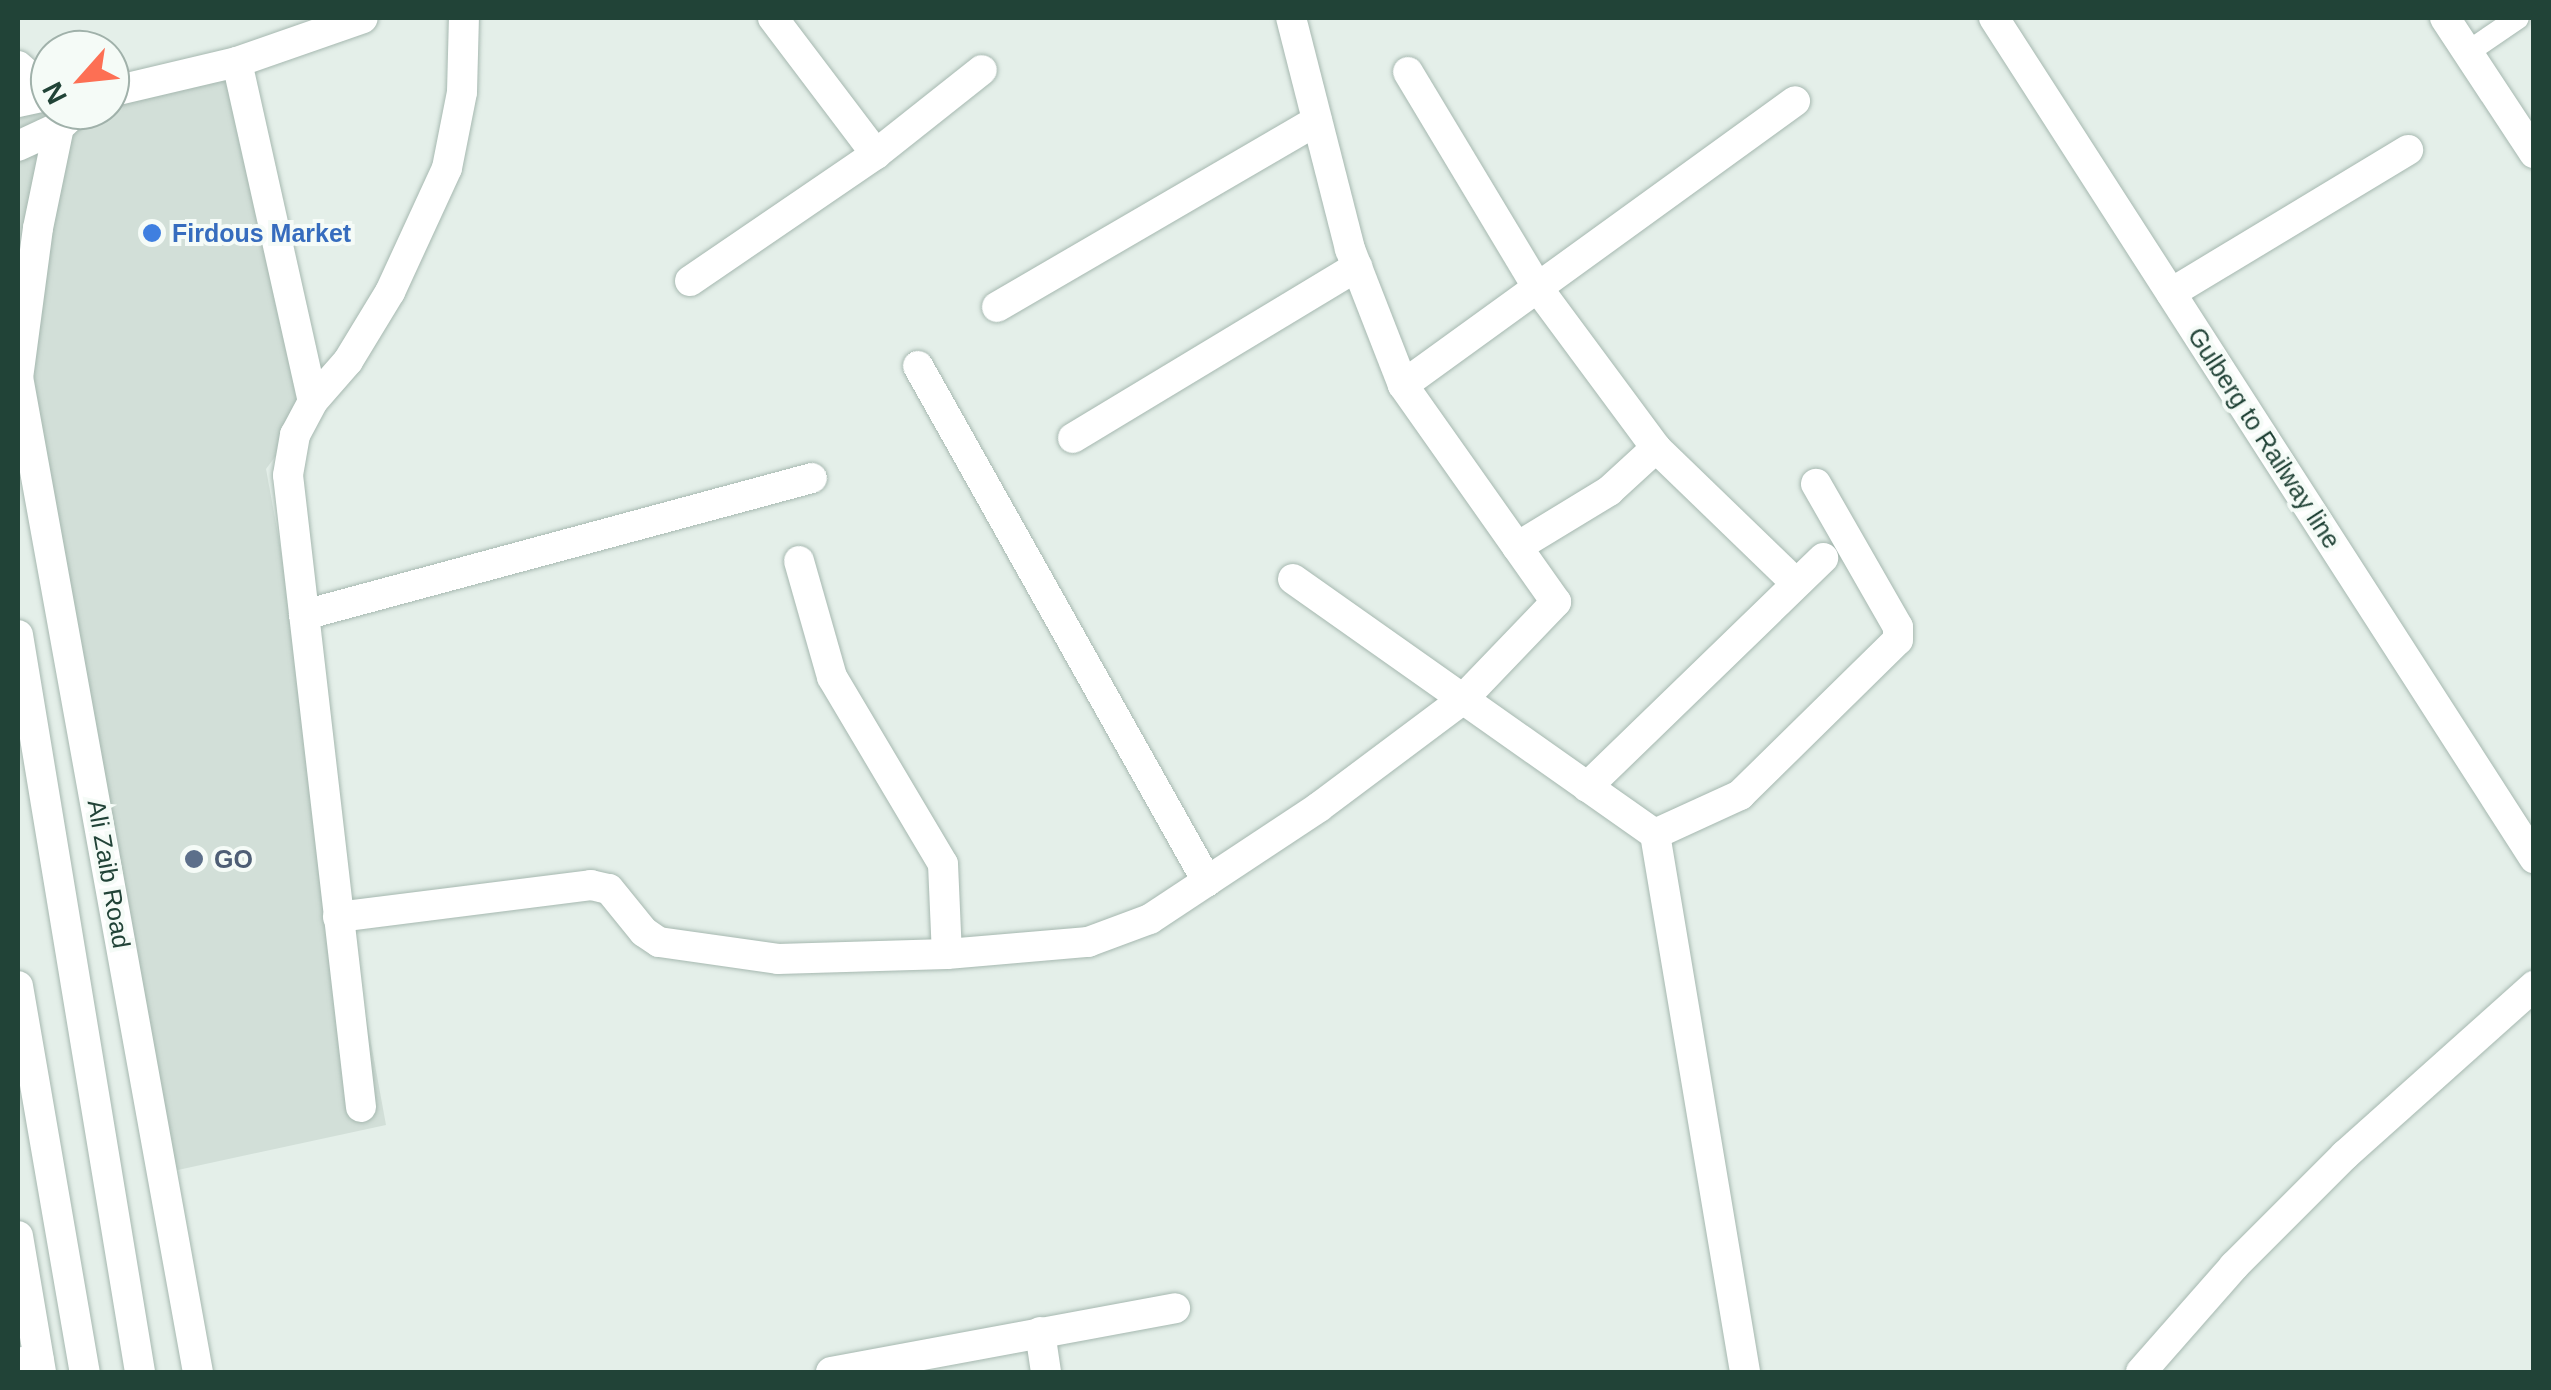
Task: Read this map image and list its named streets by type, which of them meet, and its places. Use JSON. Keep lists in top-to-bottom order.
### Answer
{
  "streets": {
    "street": ["Gulberg to Railway line", "Ali Zaib Road"]
  },
  "places": ["Firdous Market", "GO"],
  "north": "bottom left"
}
